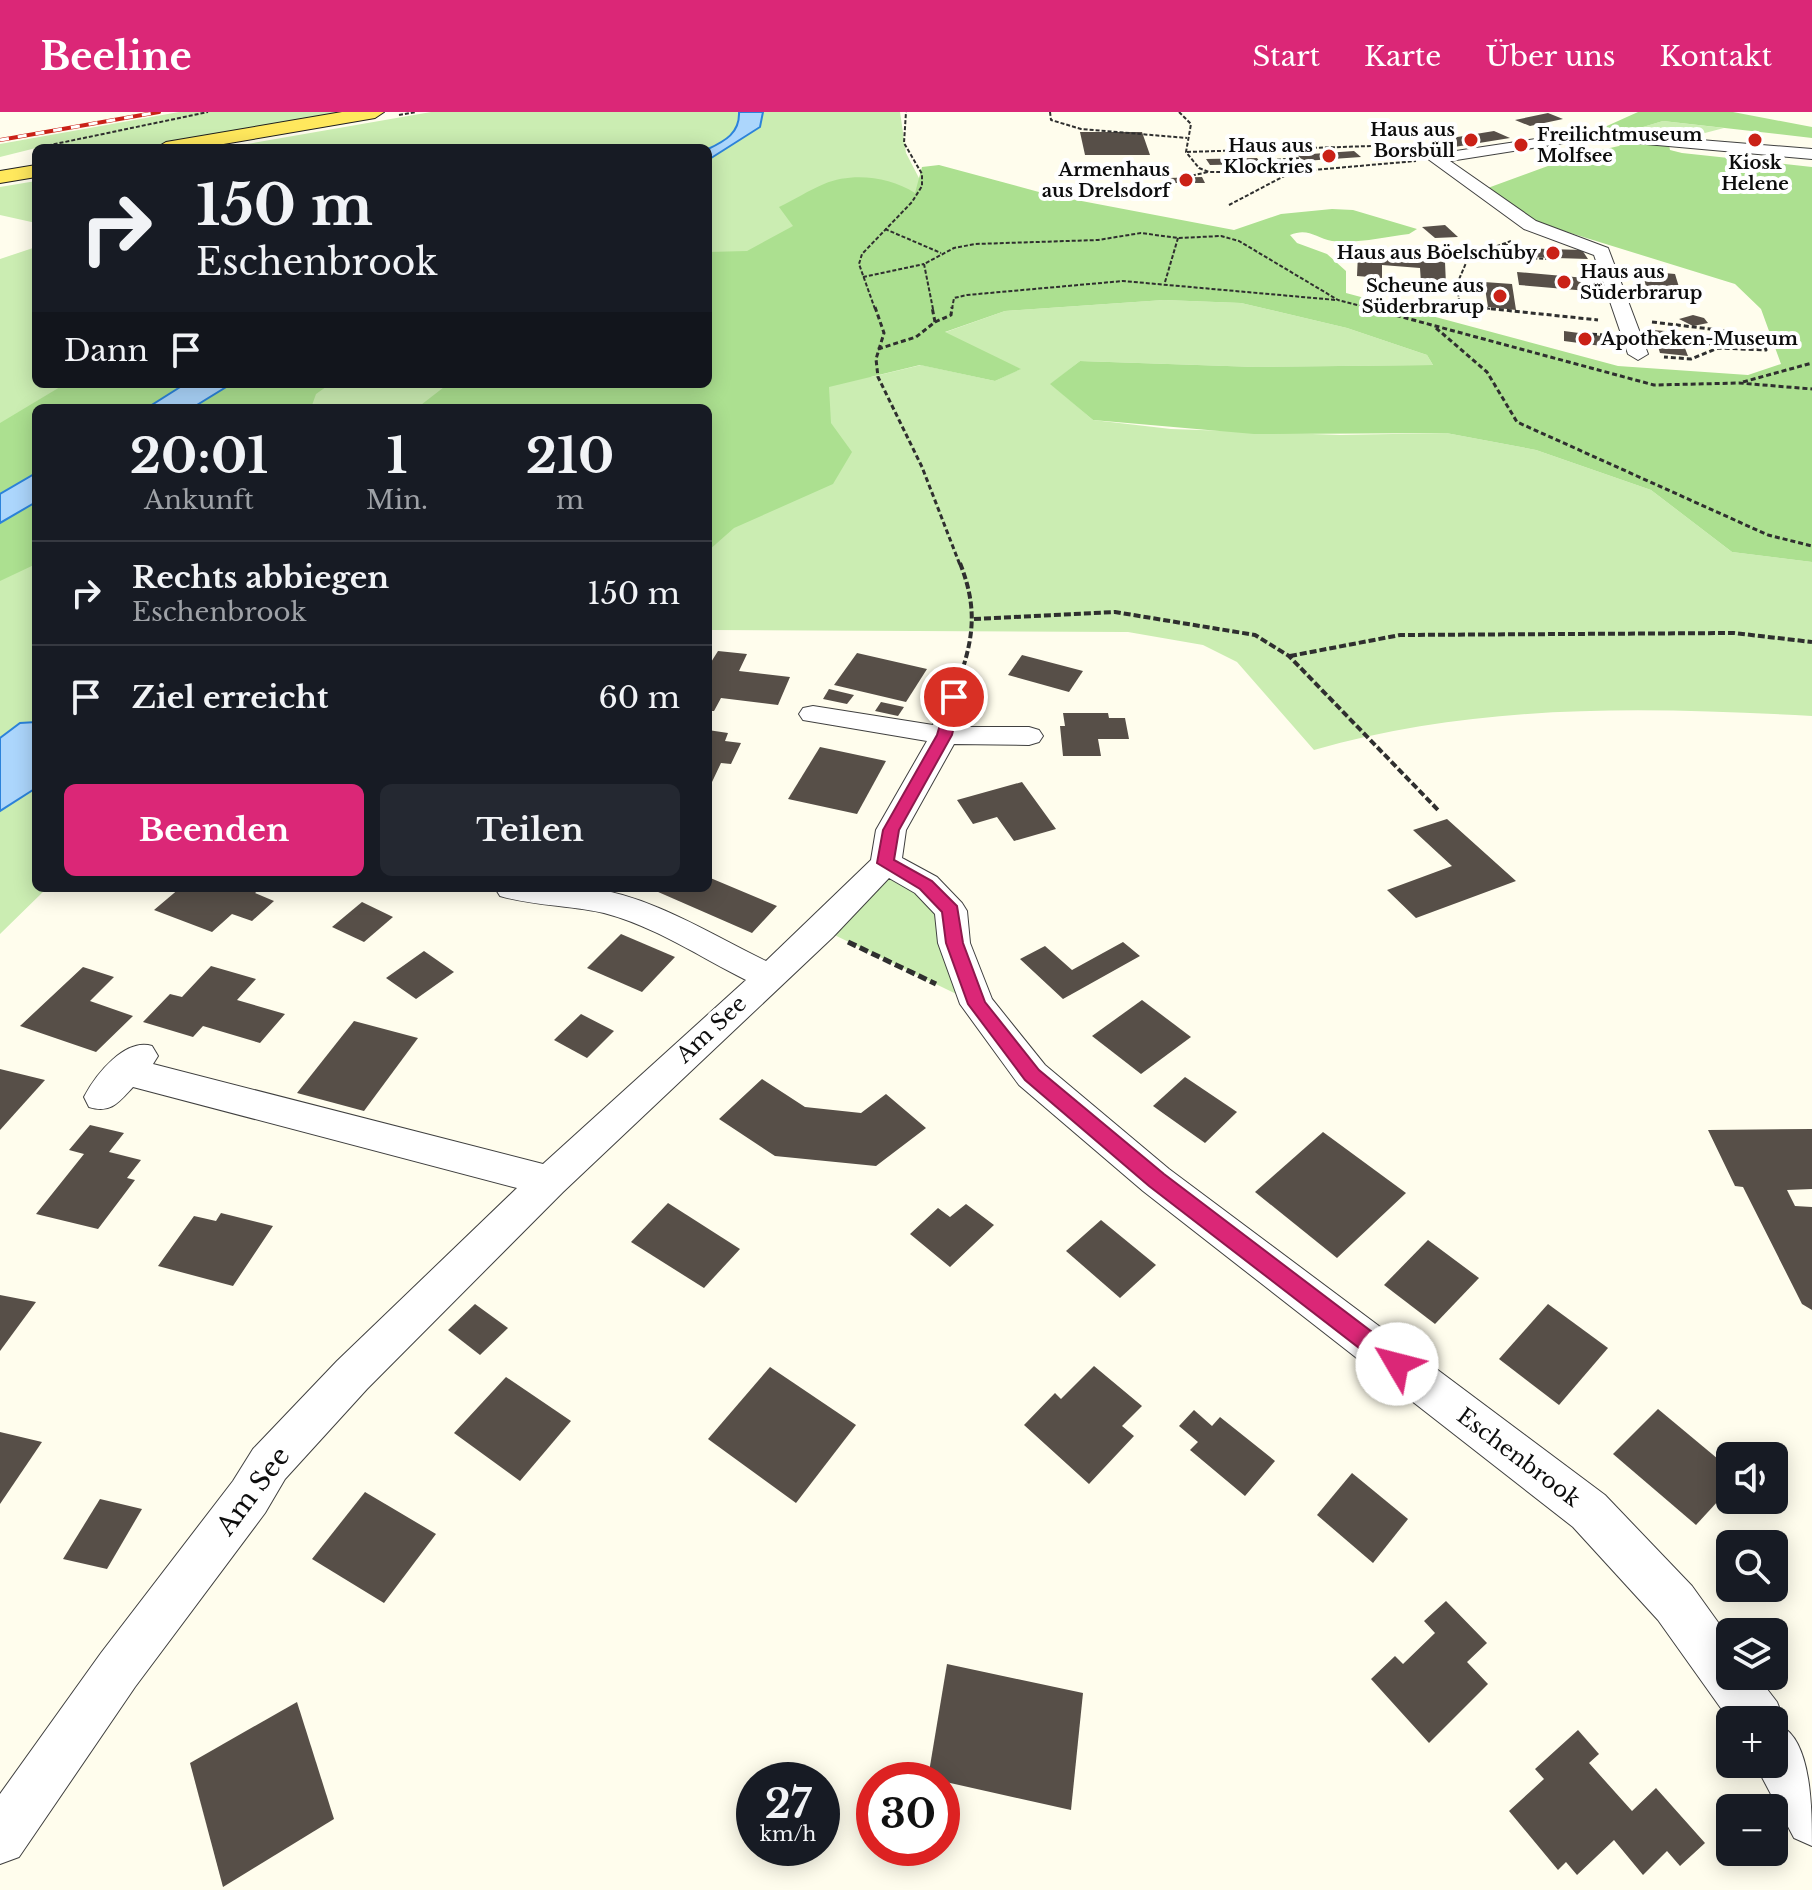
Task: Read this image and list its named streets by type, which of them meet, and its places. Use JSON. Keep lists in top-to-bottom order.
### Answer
{
  "streets": {
    "street": ["Am See", "Eschenbrook"]
  },
  "crossings": [
    ["Am See", "Eschenbrook"]
  ],
  "places": [
    "Haus aus Borsbüll",
    "Kiosk Helene",
    "Freilichtmuseum Molfsee",
    "Haus aus Klockries",
    "Armenhaus aus Drelsdorf",
    "Haus aus Böelschuby",
    "Haus aus Süderbrarup",
    "Scheune aus Süderbrarup",
    "Apotheken-Museum"
  ],
  "page": {
    "header": "Beeline",
    "nav": [
      "Start",
      "Karte",
      "Über uns",
      "Kontakt"
    ],
    "turn": ["150 m", "Eschenbrook"],
    "then": "Dann",
    "eta": [
      "20:01",
      "Ankunft",
      "1",
      "Min.",
      "210",
      "m"
    ],
    "list": [
      {
        "name": "Rechts abbiegen",
        "note": "Eschenbrook",
        "value": "150 m"
      },
      {
        "name": "Ziel erreicht",
        "value": "60 m"
      }
    ],
    "buttons": ["Beenden", "Teilen"],
    "map_buttons": ["+", "−"],
    "speed": "27 km/h",
    "limit": "30"
  }
}
